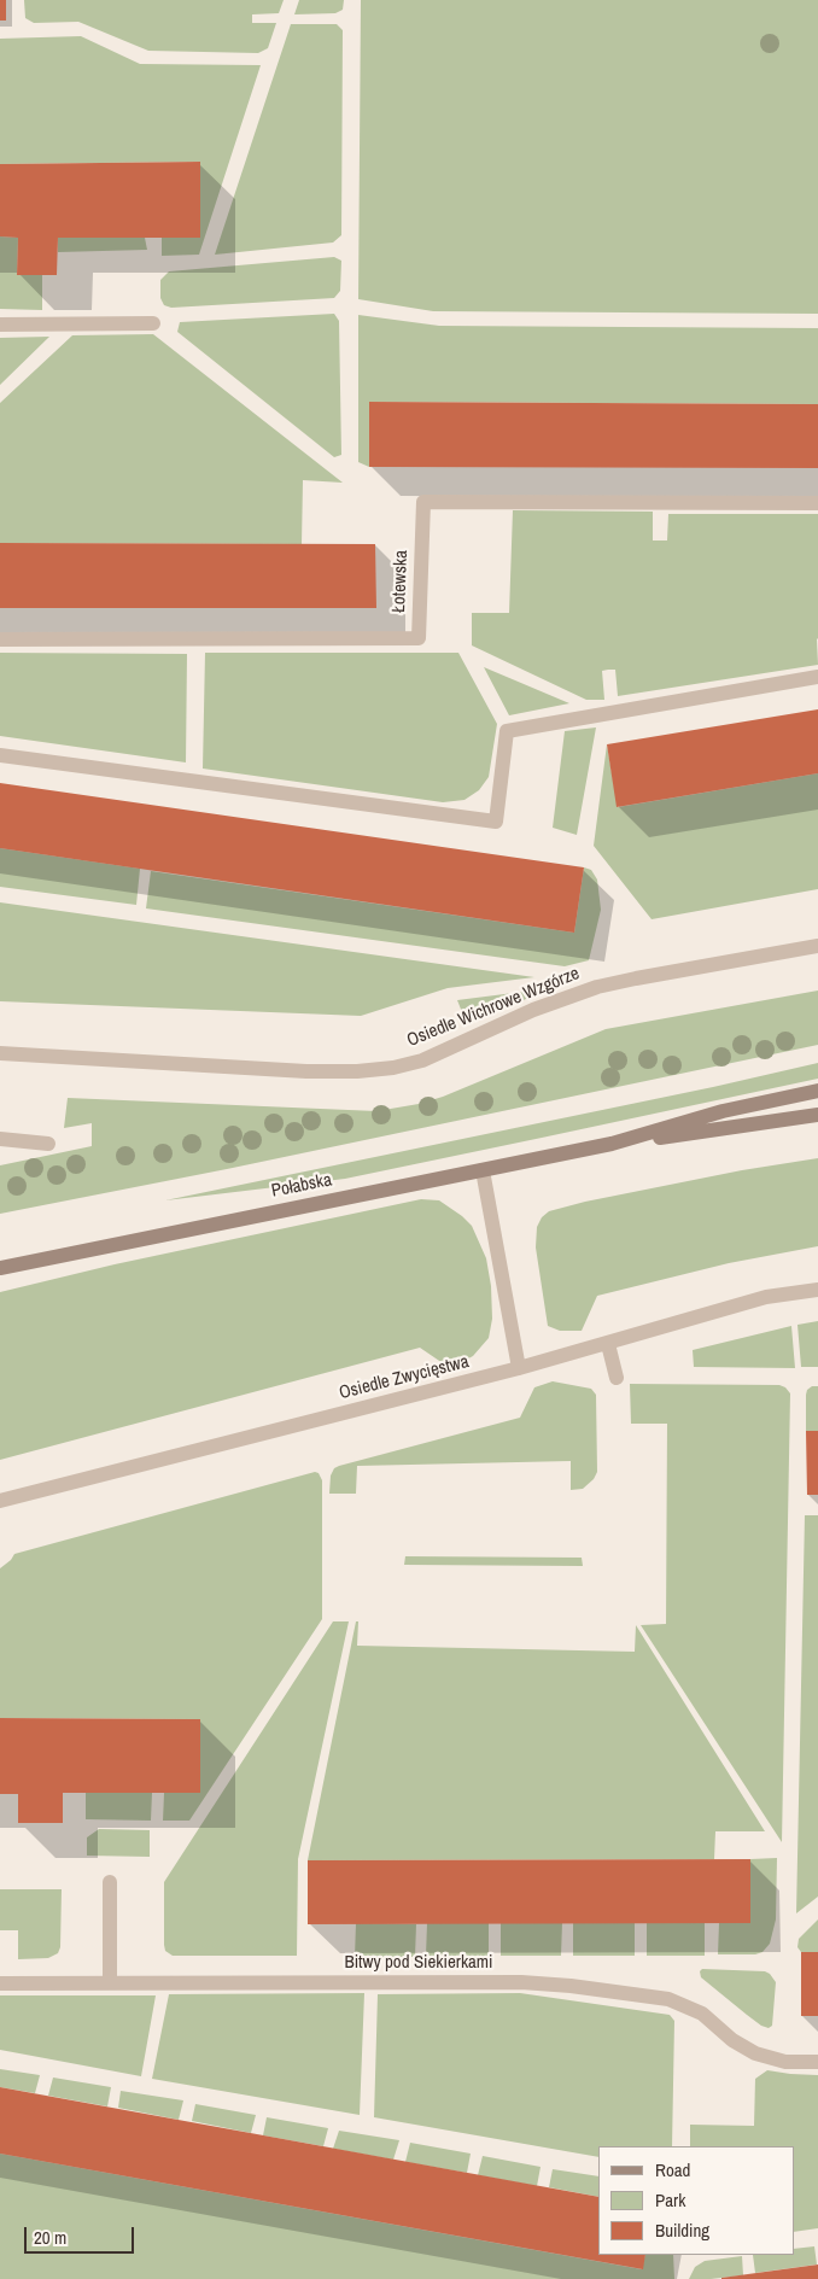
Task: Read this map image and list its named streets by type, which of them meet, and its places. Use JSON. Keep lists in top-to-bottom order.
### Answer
{
  "streets": {
    "street": [
      "Łotewska",
      "Osiedle Wichrowe Wzgórze",
      "Połabska",
      "Osiedle Zwycięstwa",
      "Bitwy pod Siekierkami"
    ]
  },
  "legend": ["Road", "Park", "Building"],
  "scale_bar": "20 m"
}
